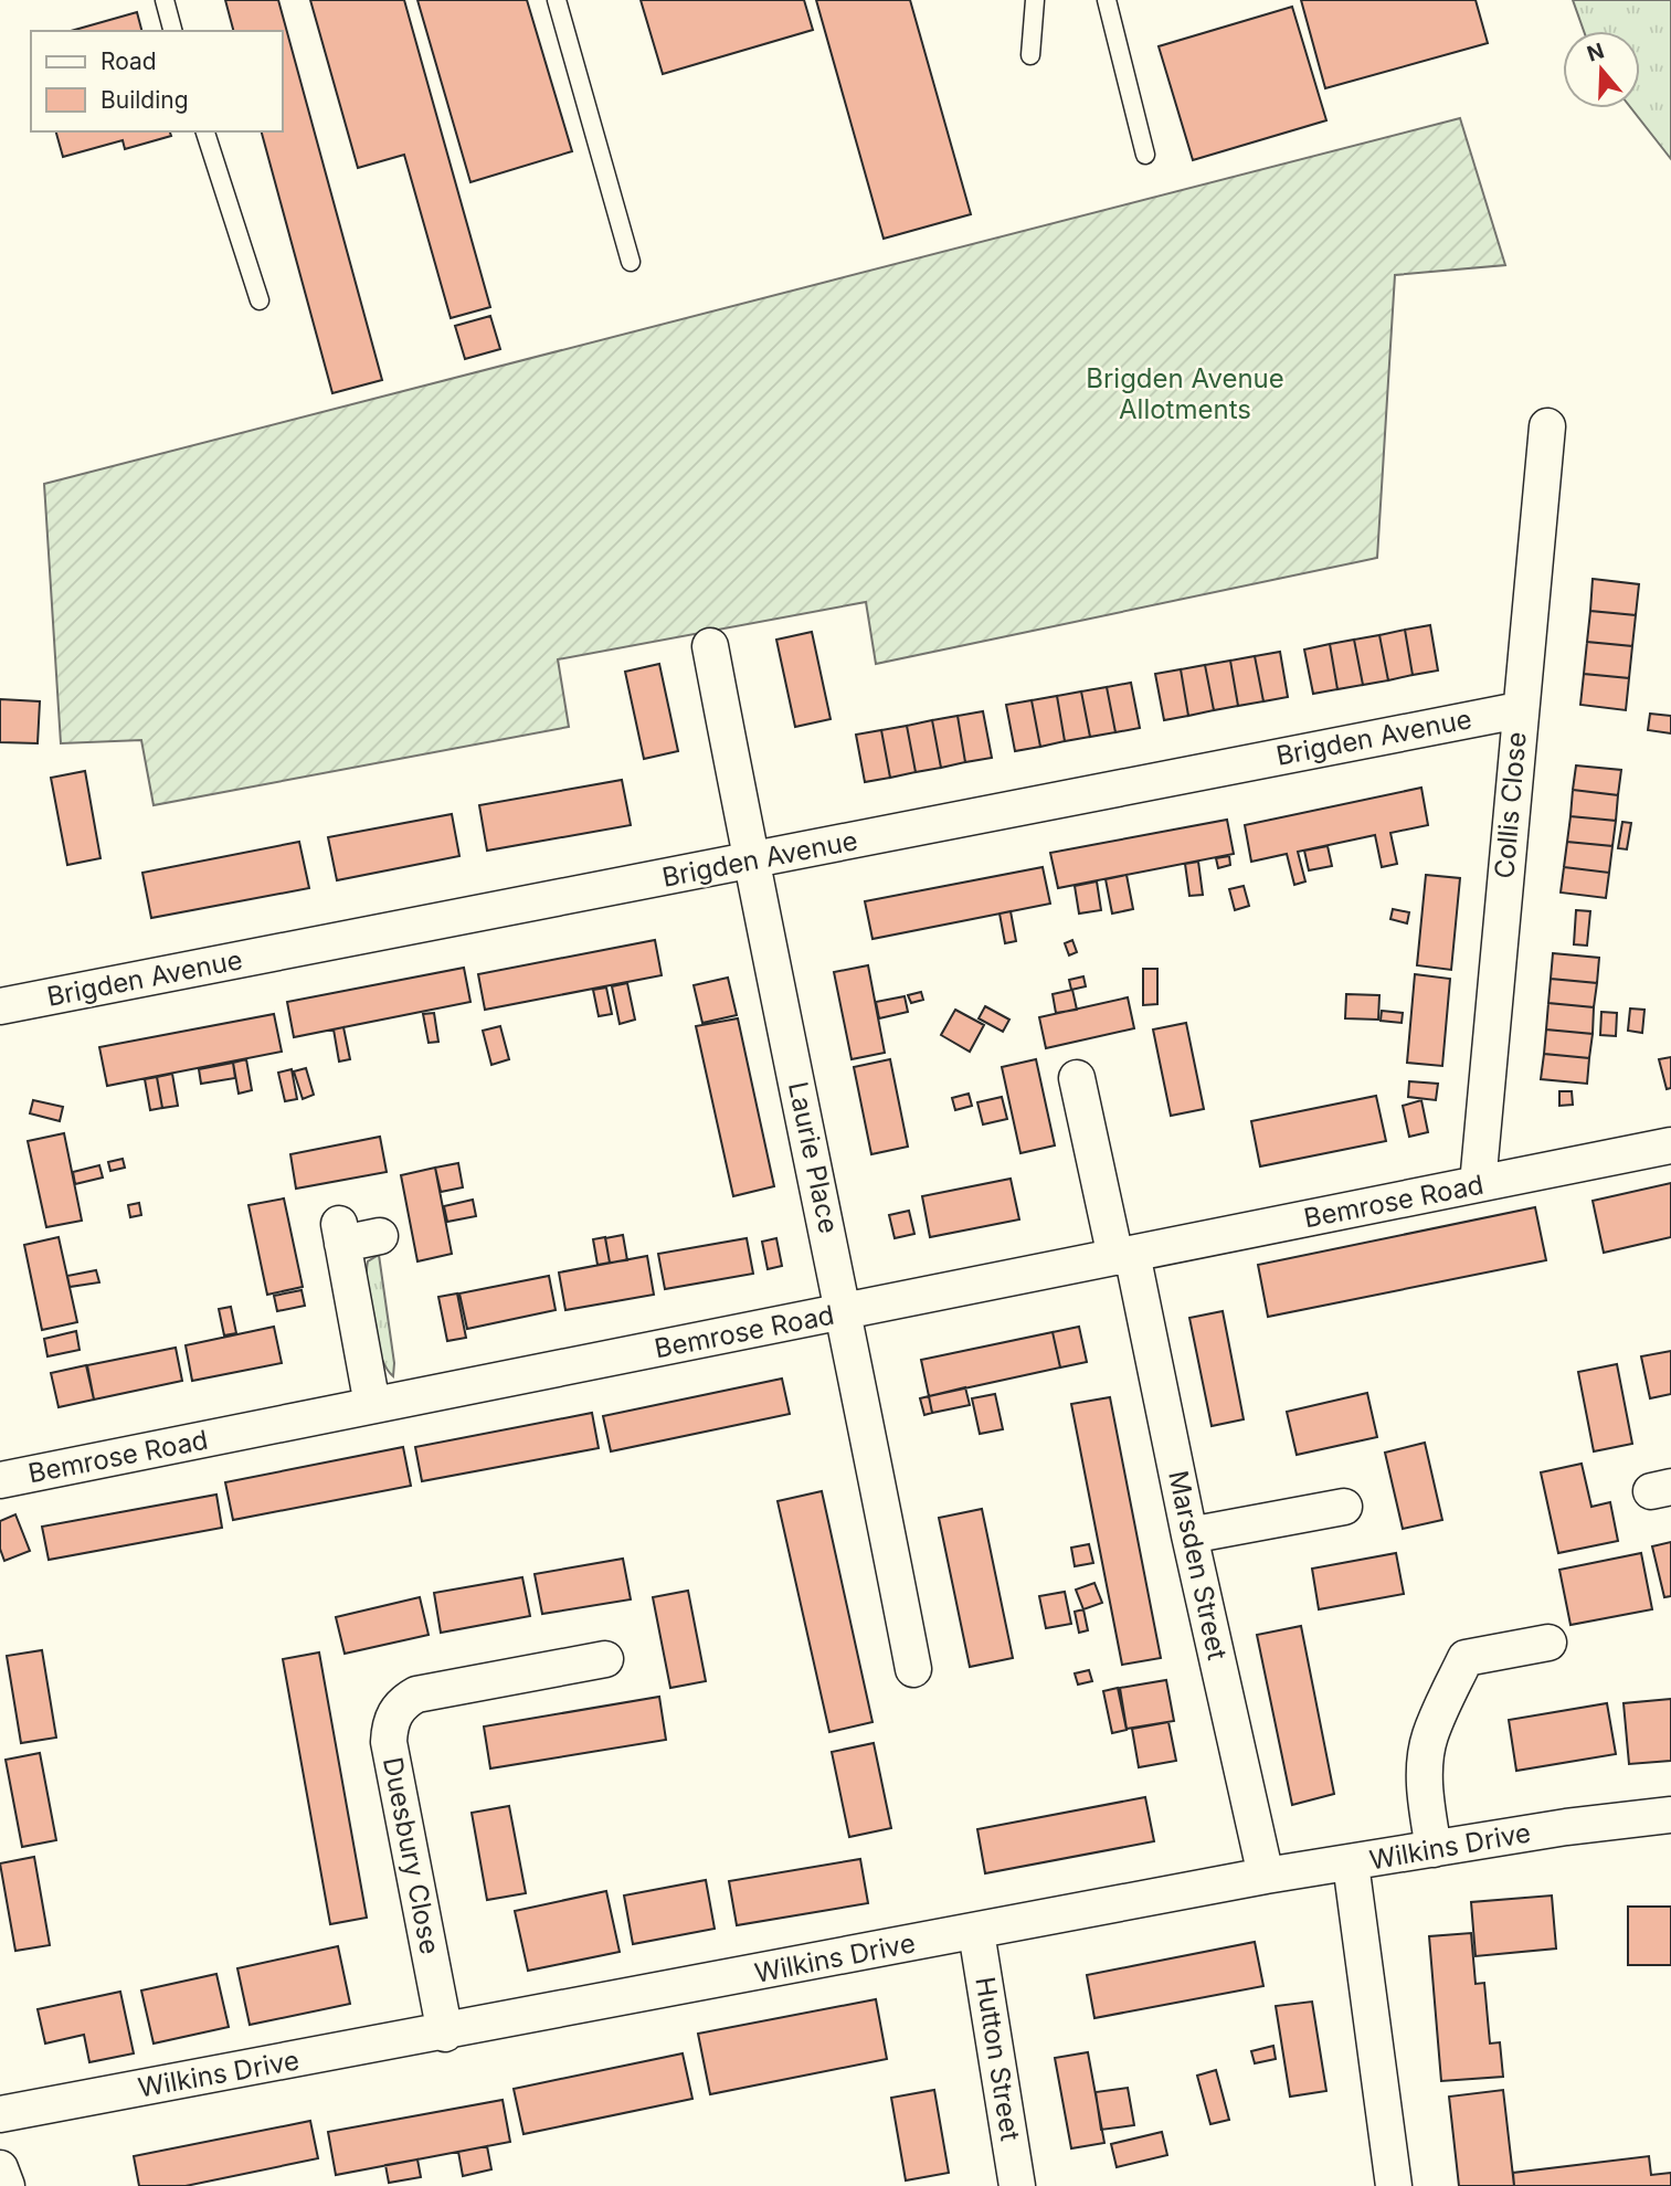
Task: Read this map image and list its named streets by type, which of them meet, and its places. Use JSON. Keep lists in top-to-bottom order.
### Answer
{
  "streets": {
    "street": [
      "Brigden Avenue",
      "Collis Close",
      "Laurie Place",
      "Bemrose Road",
      "Marsden Street",
      "Wilkins Drive",
      "Duesbury Close",
      "Hutton Street"
    ]
  },
  "crossings": [
    ["Brigden Avenue", "Collis Close"],
    ["Brigden Avenue", "Laurie Place"],
    ["Collis Close", "Bemrose Road"],
    ["Laurie Place", "Bemrose Road"],
    ["Bemrose Road", "Marsden Street"],
    ["Marsden Street", "Wilkins Drive"],
    ["Wilkins Drive", "Duesbury Close"],
    ["Wilkins Drive", "Hutton Street"]
  ],
  "parks": ["Brigden Avenue Allotments"],
  "legend": ["Road", "Building"],
  "north": "top"
}
